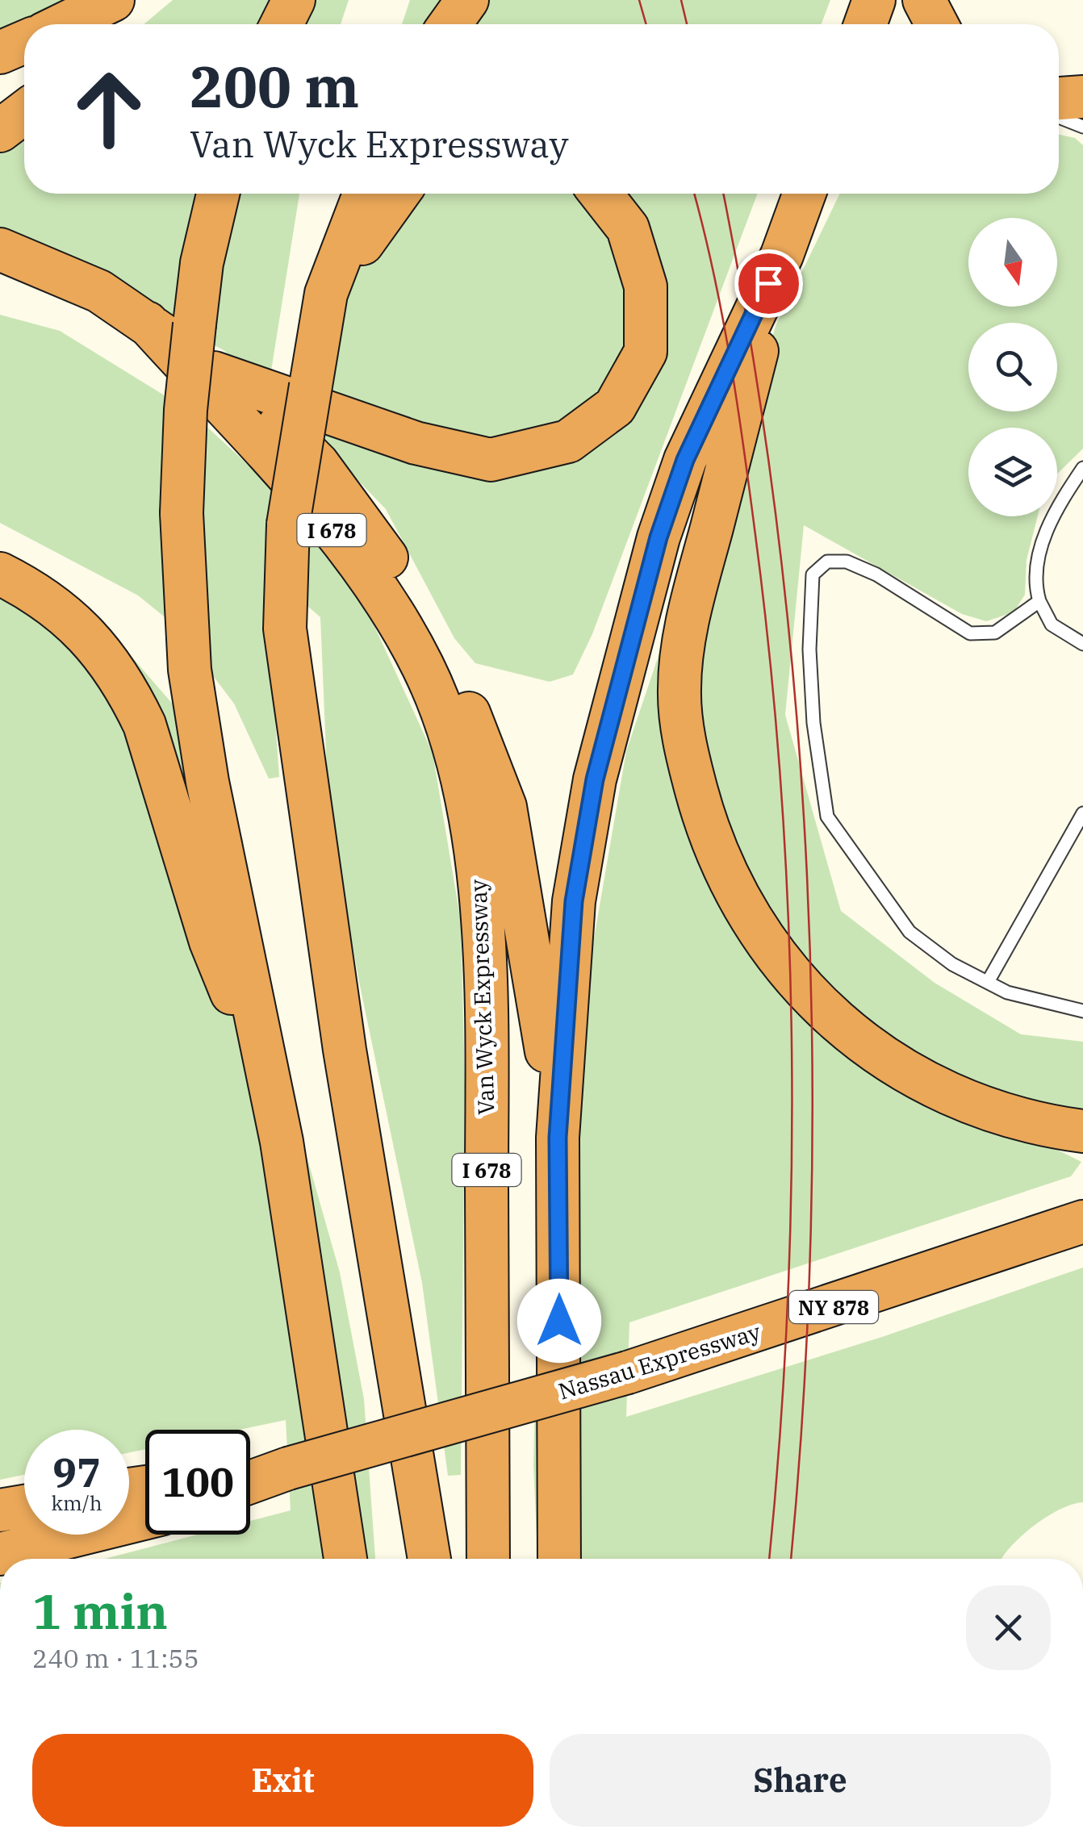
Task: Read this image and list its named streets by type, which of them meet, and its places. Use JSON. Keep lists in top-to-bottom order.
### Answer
{
  "streets": {
    "highway": [
      "I 678",
      "Van Wyck Expressway",
      "NY 878",
      "Nassau Expressway"
    ]
  },
  "north": "bottom",
  "page": {
    "turn": ["200 m", "Van Wyck Expressway"],
    "speed": "97 km/h",
    "limit": "100",
    "heading": ["1 min", "240 m · 11:55"],
    "buttons": ["Exit", "Share"]
  }
}
